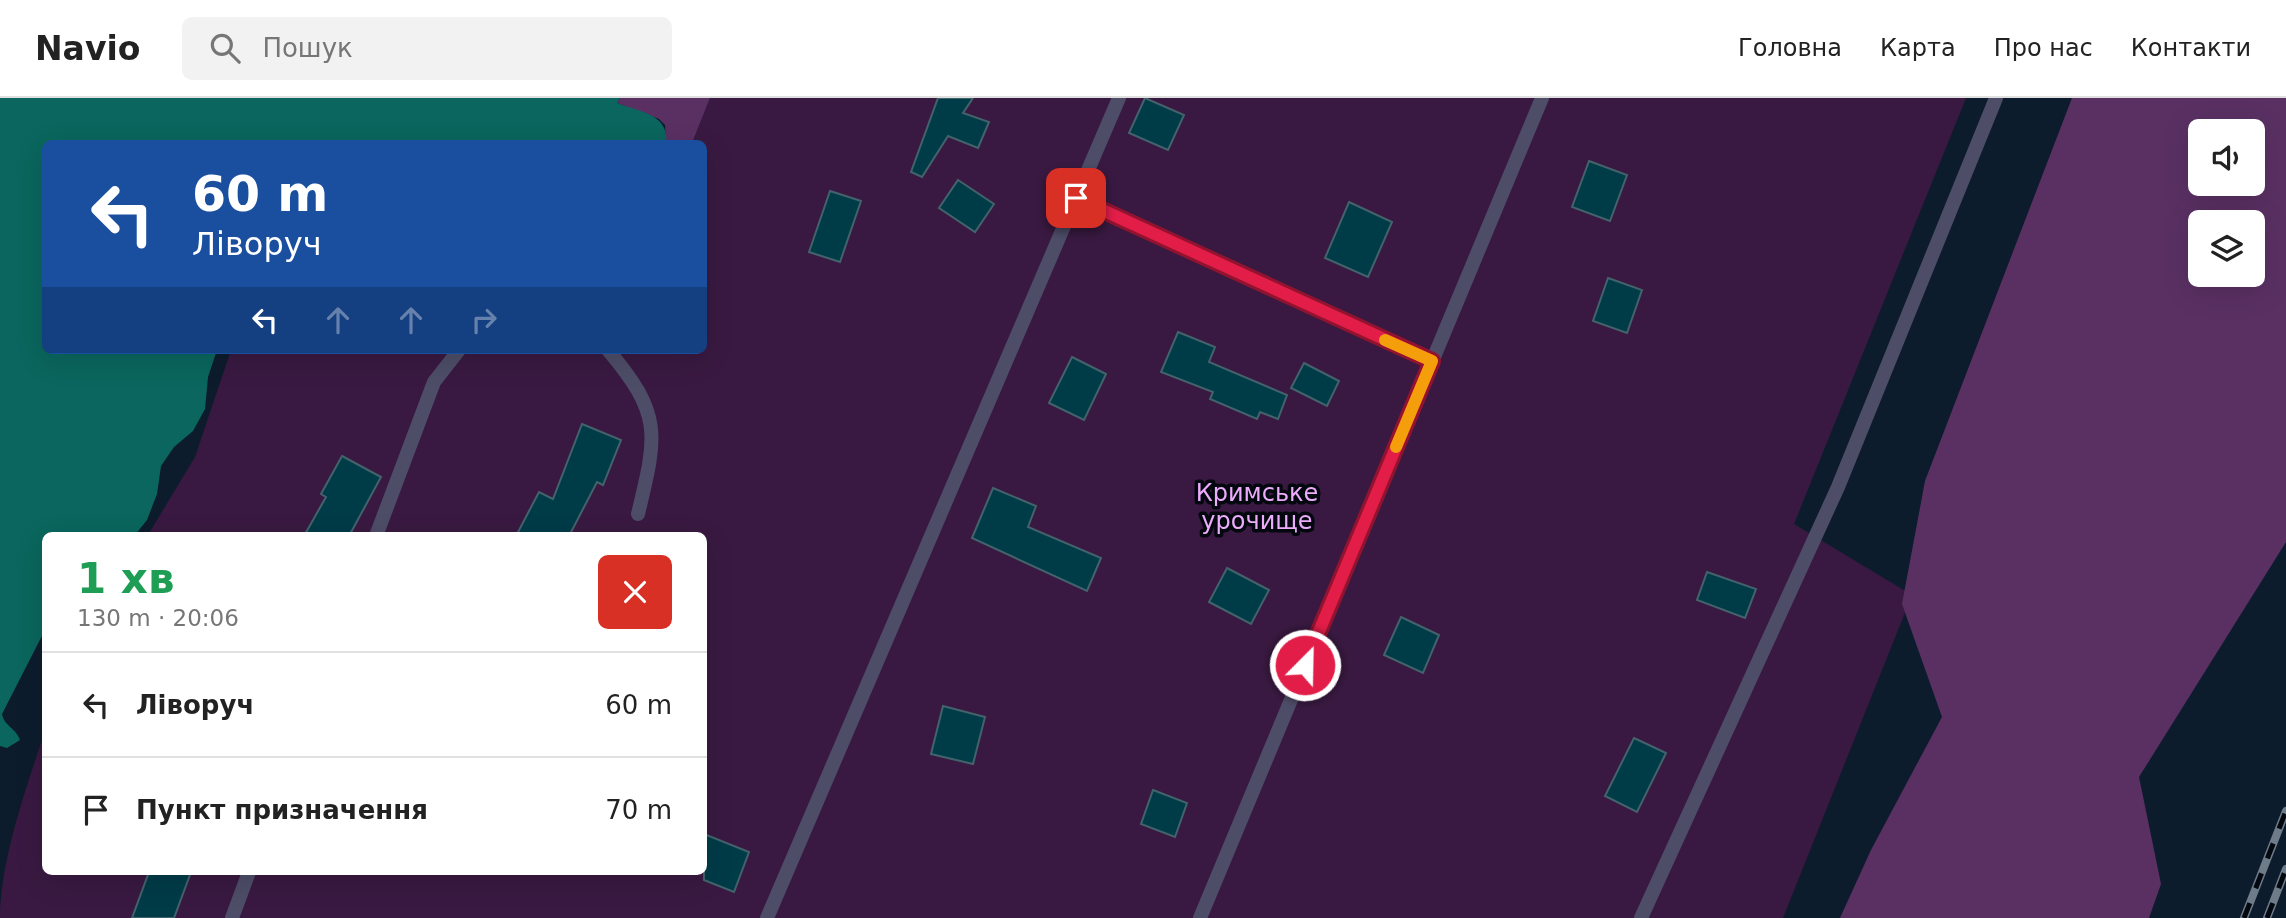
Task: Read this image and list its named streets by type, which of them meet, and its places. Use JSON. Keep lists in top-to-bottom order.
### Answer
{
  "parks": ["Кримське урочище"],
  "page": {
    "header": "Navio",
    "search": "Пошук",
    "nav": [
      "Головна",
      "Карта",
      "Про нас",
      "Контакти"
    ],
    "turn": ["60 m", "Ліворуч"],
    "heading": ["1 хв", "130 m · 20:06"],
    "list": [
      {
        "name": "Ліворуч",
        "value": "60 m"
      },
      {
        "name": "Пункт призначення",
        "value": "70 m"
      }
    ]
  }
}
